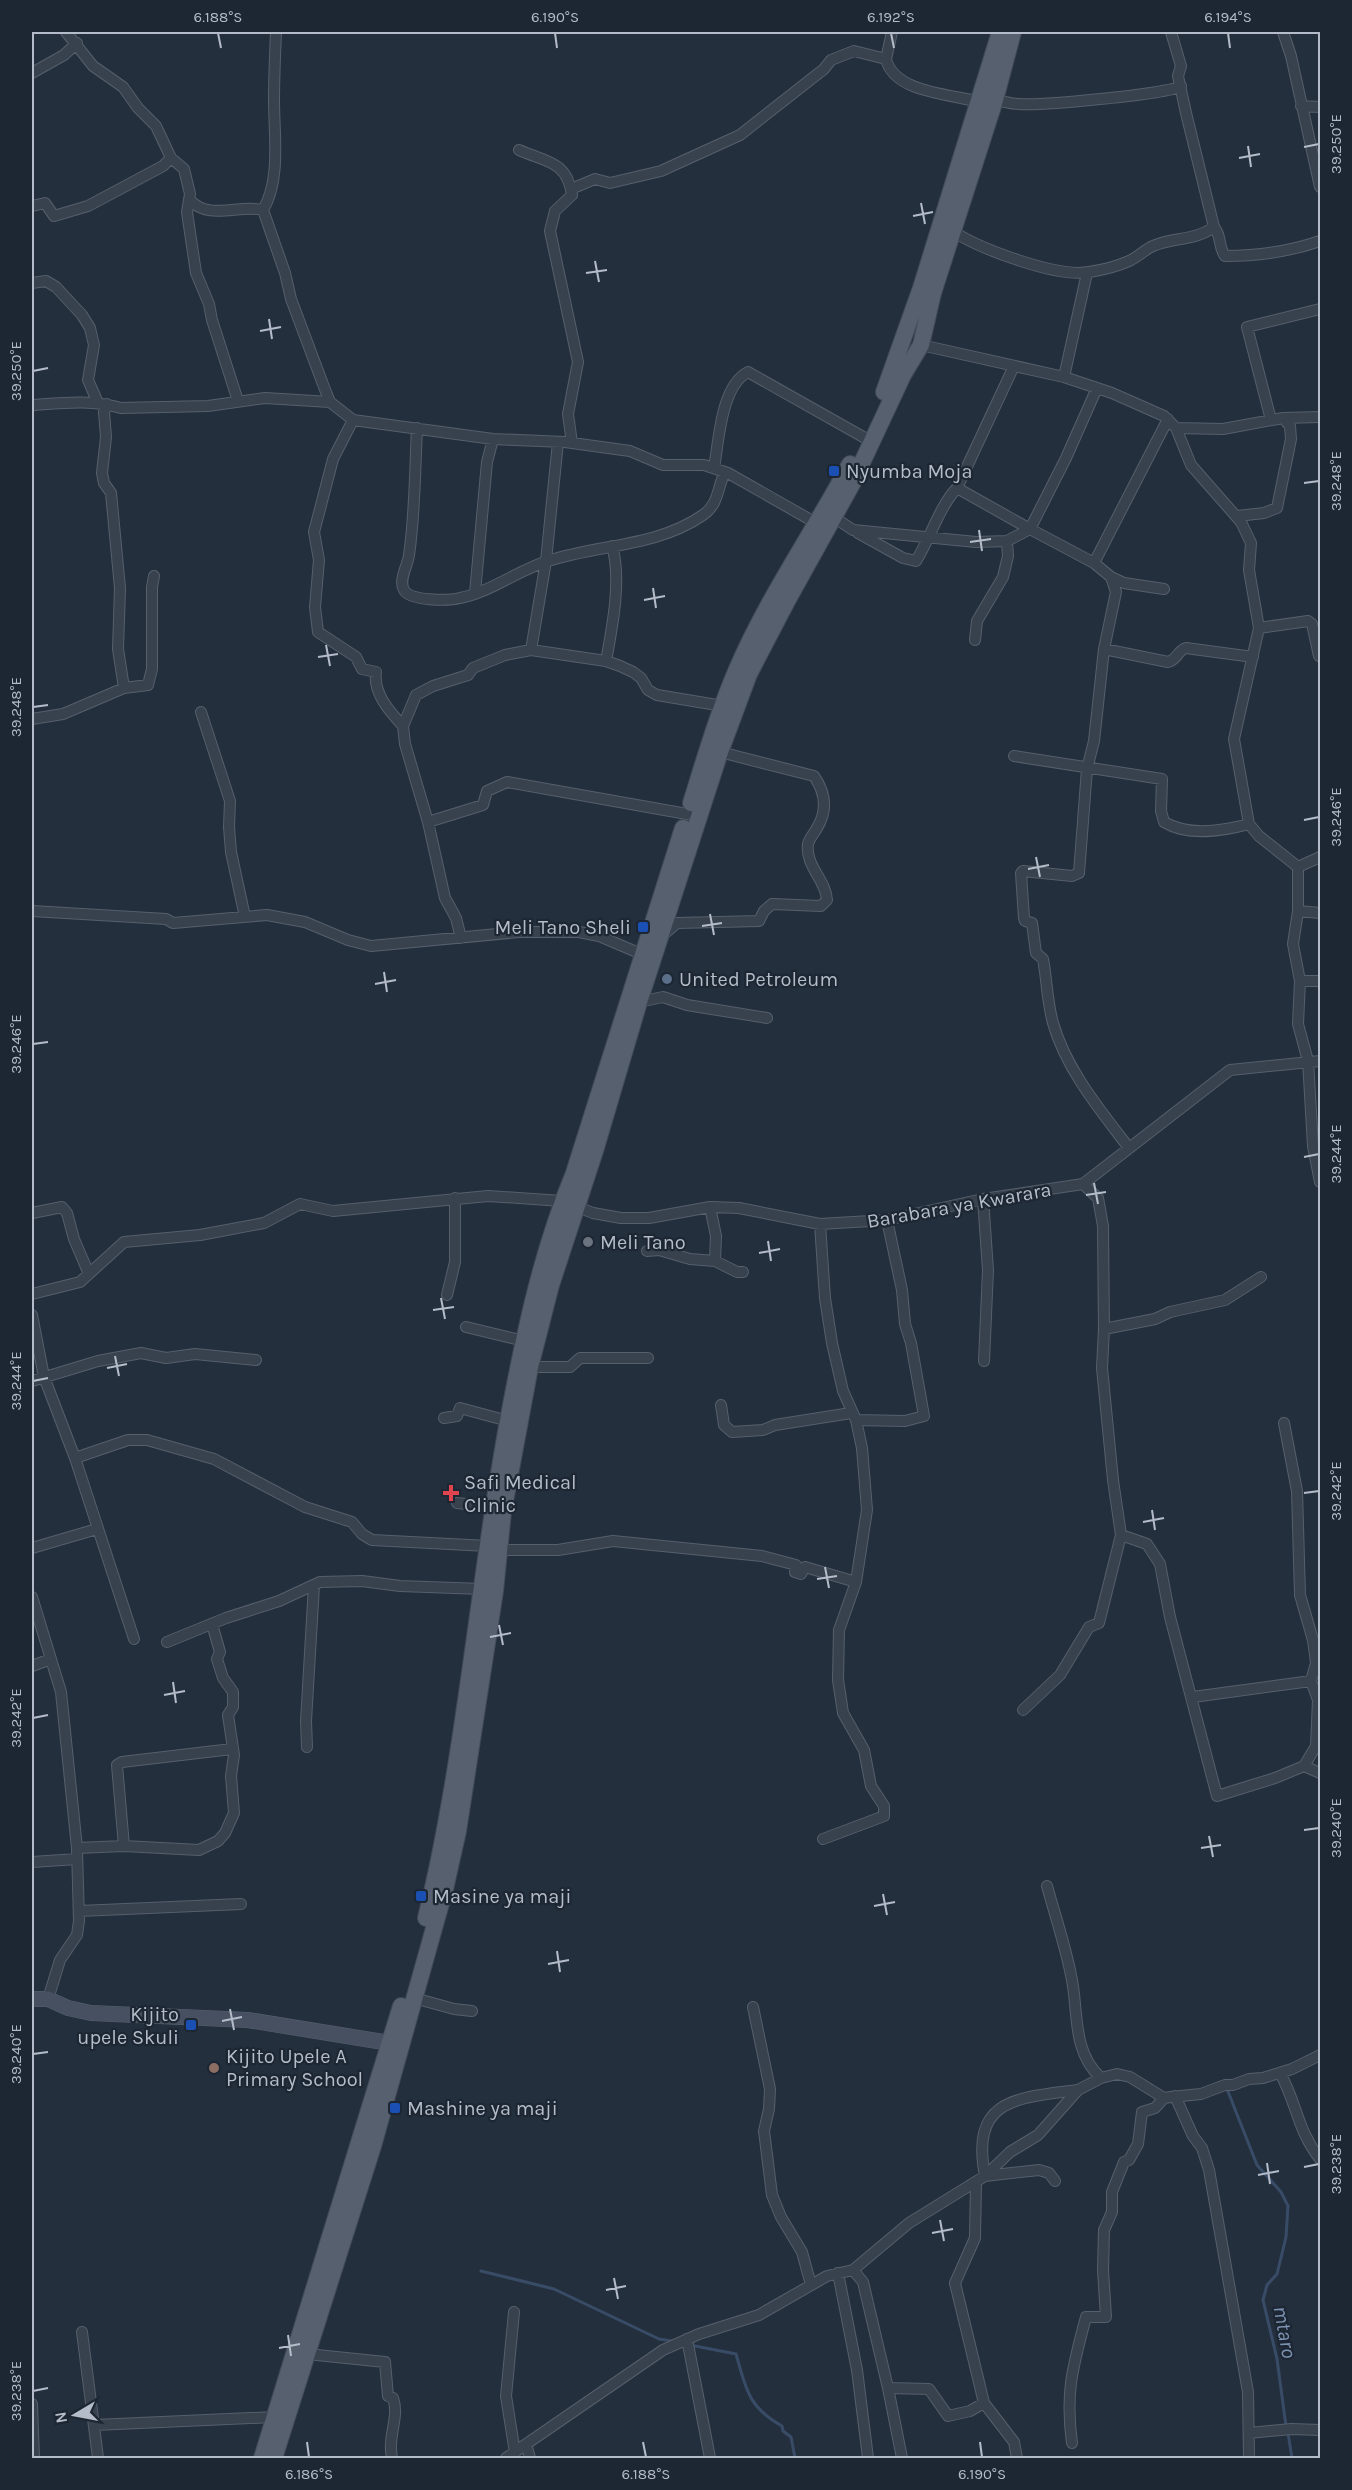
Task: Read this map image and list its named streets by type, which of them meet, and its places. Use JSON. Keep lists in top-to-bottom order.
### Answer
{
  "streets": {
    "street": ["Barabara ya Kwarara"]
  },
  "water": ["mtaro"],
  "places": {
    "transit": [
      "Nyumba Moja",
      "Meli Tano Sheli",
      "Masine ya maji",
      "Kijito upele Skuli",
      "Mashine ya maji"
    ],
    "other": ["United Petroleum", "Meli Tano", "Kijito Upele A Primary School"],
    "health": ["Safi Medical Clinic"]
  },
  "north": "left",
  "coordinates": [
    "6.188°S",
    "6.190°S",
    "6.192°S",
    "6.194°S",
    "39.250°E",
    "39.248°E",
    "39.246°E",
    "39.244°E",
    "39.242°E",
    "39.240°E",
    "39.238°E",
    "6.186°S"
  ]
}
